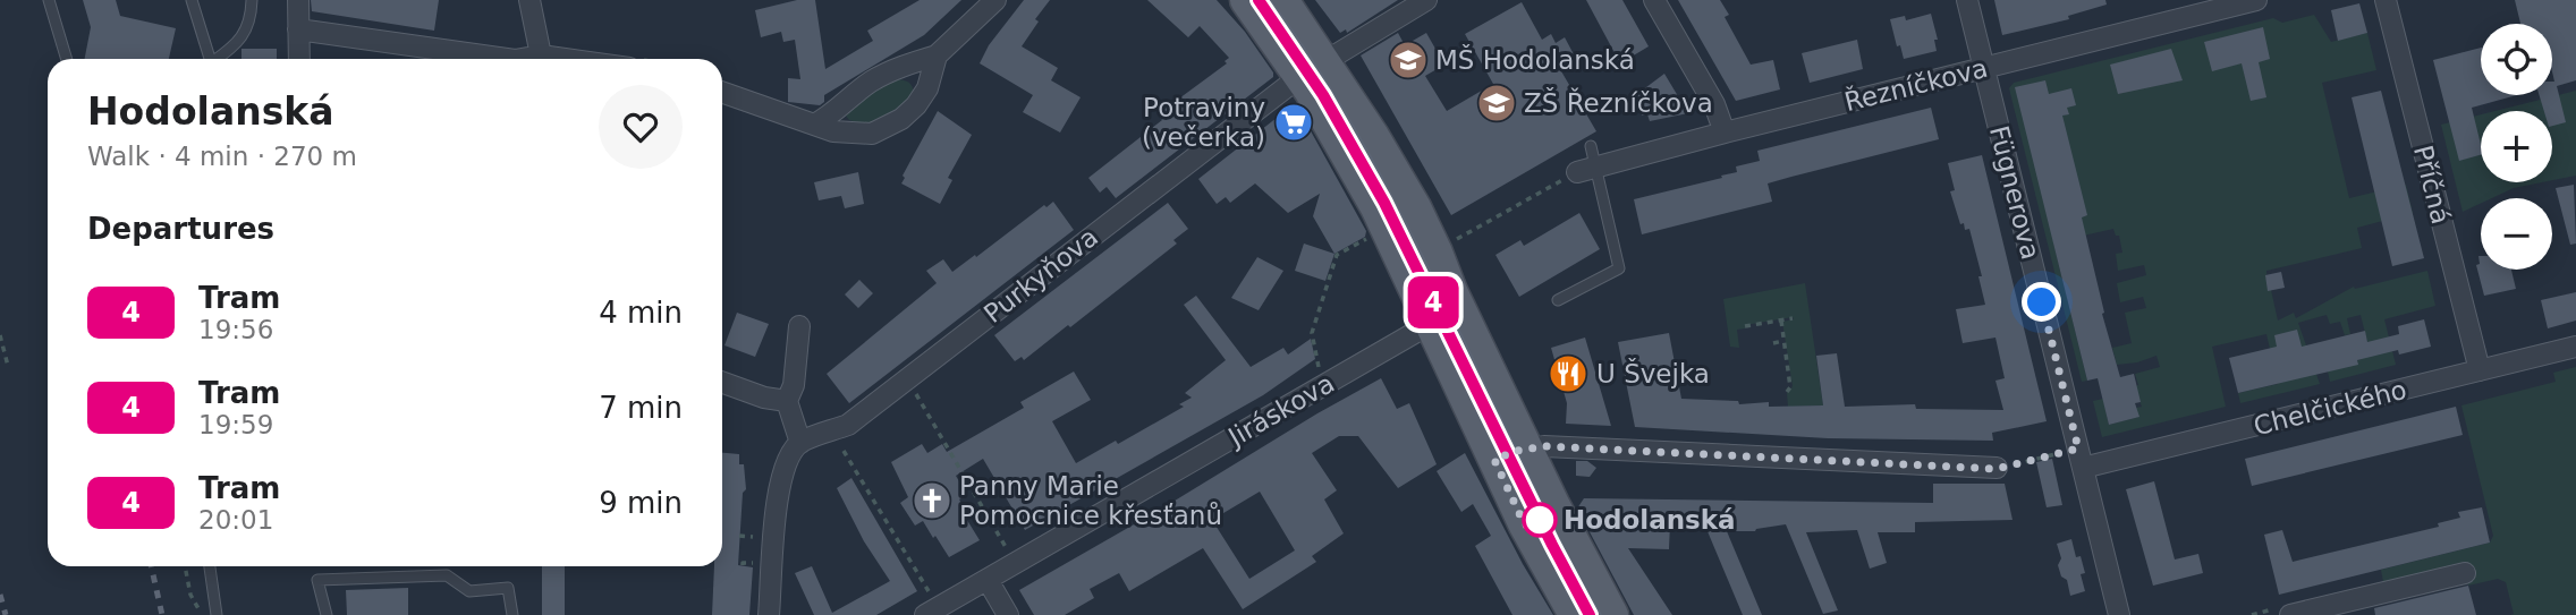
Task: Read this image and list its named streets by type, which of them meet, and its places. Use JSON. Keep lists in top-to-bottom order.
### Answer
{
  "streets": {
    "street": [
      "Řezníčkova",
      "Příčná",
      "Fügnerova",
      "Purkyňova",
      "Chelčického",
      "Jiráskova"
    ]
  },
  "crossings": [
    ["Řezníčkova", "Fügnerova"],
    ["Příčná", "Chelčického"],
    ["Fügnerova", "Chelčického"]
  ],
  "places": {
    "school or university": ["MŠ Hodolanská", "ZŠ Řezníčkova"],
    "supermarket": ["Potraviny (večerka)"],
    "restaurant": ["U Švejka"],
    "church": ["Panny Marie Pomocnice křesťanů"],
    "other": ["Hodolanská"]
  },
  "lines": ["tram line 4"],
  "page": {
    "on_map": "4",
    "map_buttons": ["+", "−"],
    "heading": [
      ["Hodolanská", "Walk · 4 min · 270 m"],
      "Departures"
    ],
    "list": [
      {
        "mark": "4",
        "name": "Tram",
        "note": "19:56",
        "value": "4 min"
      },
      {
        "mark": "4",
        "name": "Tram",
        "note": "19:59",
        "value": "7 min"
      },
      {
        "mark": "4",
        "name": "Tram",
        "note": "20:01",
        "value": "9 min"
      }
    ]
  }
}
